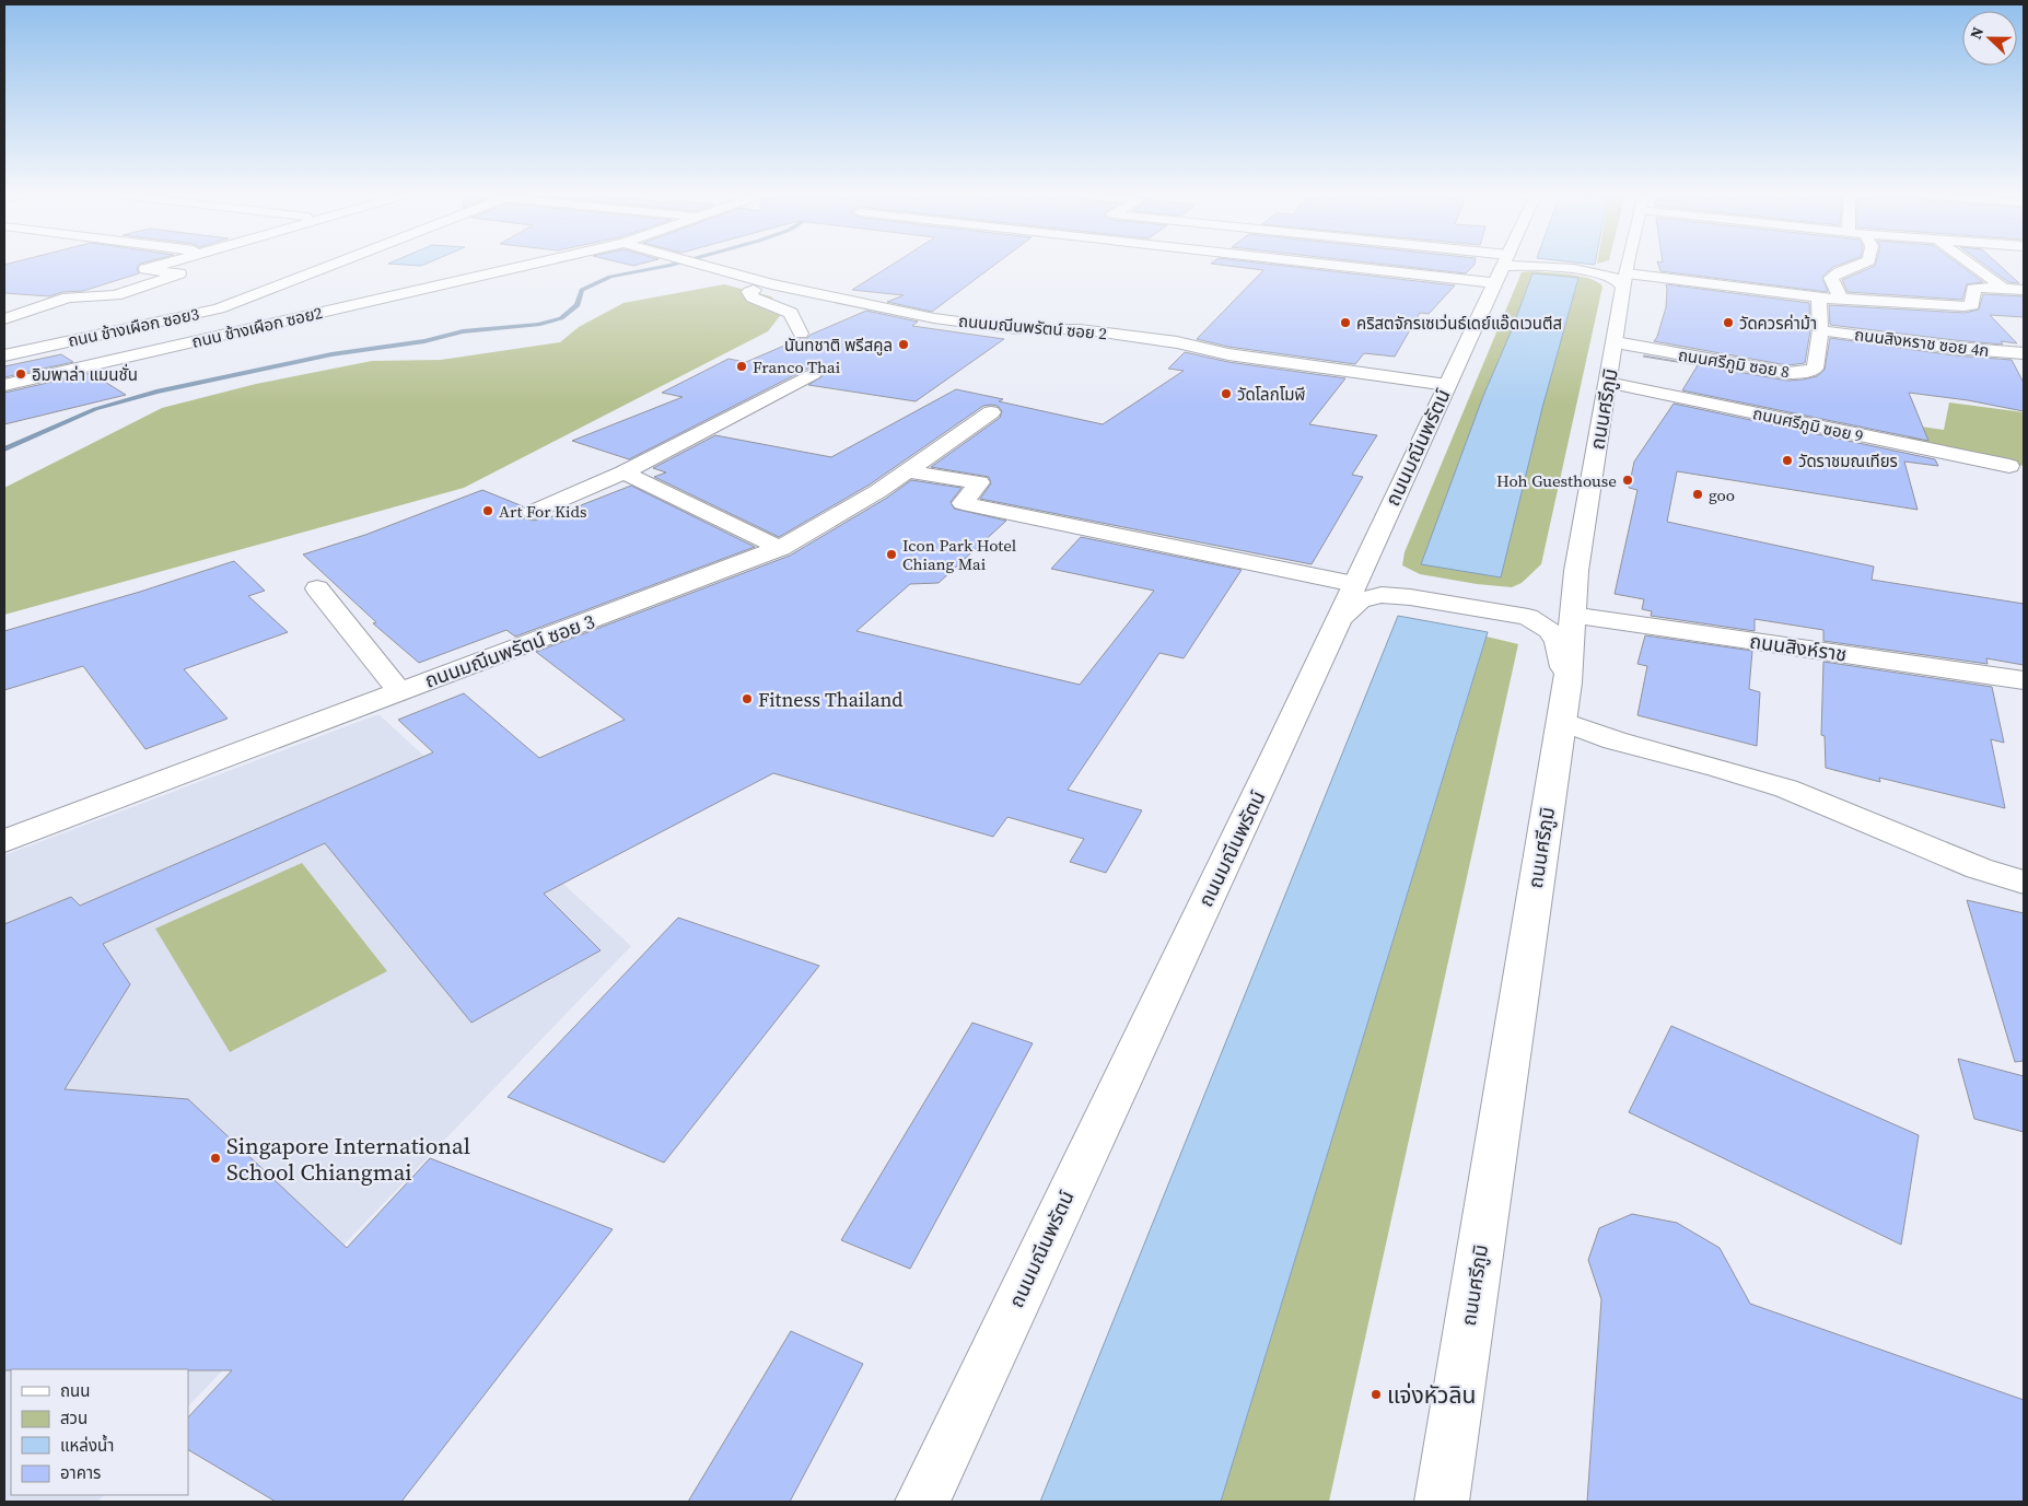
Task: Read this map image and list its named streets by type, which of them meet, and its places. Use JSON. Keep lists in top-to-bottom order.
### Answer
{
  "streets": {
    "street": [
      "ถนน ช้างเผือก ซอย3",
      "ถนน ช้างเผือก ซอย2",
      "ถนนมณีนพรัตน์ ซอย 2",
      "ถนนสิงหราช ซอย 4ก",
      "ถนนศรีภูมิ ซอย 8",
      "ถนนศรีภูมิ",
      "ถนนศรีภูมิ ซอย 9",
      "ถนนมณีนพรัตน์",
      "ถนนสิงห์ราช",
      "ถนนมณีนพรัตน์ ซอย 3"
    ]
  },
  "crossings": [
    ["ถนนมณีนพรัตน์ ซอย 2", "ถนนมณีนพรัตน์"],
    ["ถนนสิงหราช ซอย 4ก", "ถนนศรีภูมิ ซอย 8"],
    ["ถนนศรีภูมิ ซอย 8", "ถนนศรีภูมิ"],
    ["ถนนศรีภูมิ", "ถนนศรีภูมิ ซอย 9"],
    ["ถนนศรีภูมิ", "ถนนสิงห์ราช"]
  ],
  "places": [
    "คริสตจักรเซเว่นธ์เดย์แอ๊ดเวนตีส",
    "วัดควรค่าม้า",
    "นันทชาติ พรีสคูล",
    "Franco Thai",
    "อิมพาล่า แมนชั่น",
    "วัดโลกโมฬี",
    "วัดราชมณเทียร",
    "Hoh Guesthouse",
    "goo",
    "Art For Kids",
    "Icon Park Hotel Chiang Mai",
    "Fitness Thailand",
    "Singapore International School Chiangmai",
    "แจ่งหัวลิน"
  ],
  "legend": [
    "ถนน",
    "สวน",
    "แหล่งน้ำ",
    "อาคาร"
  ],
  "north": "left"
}
